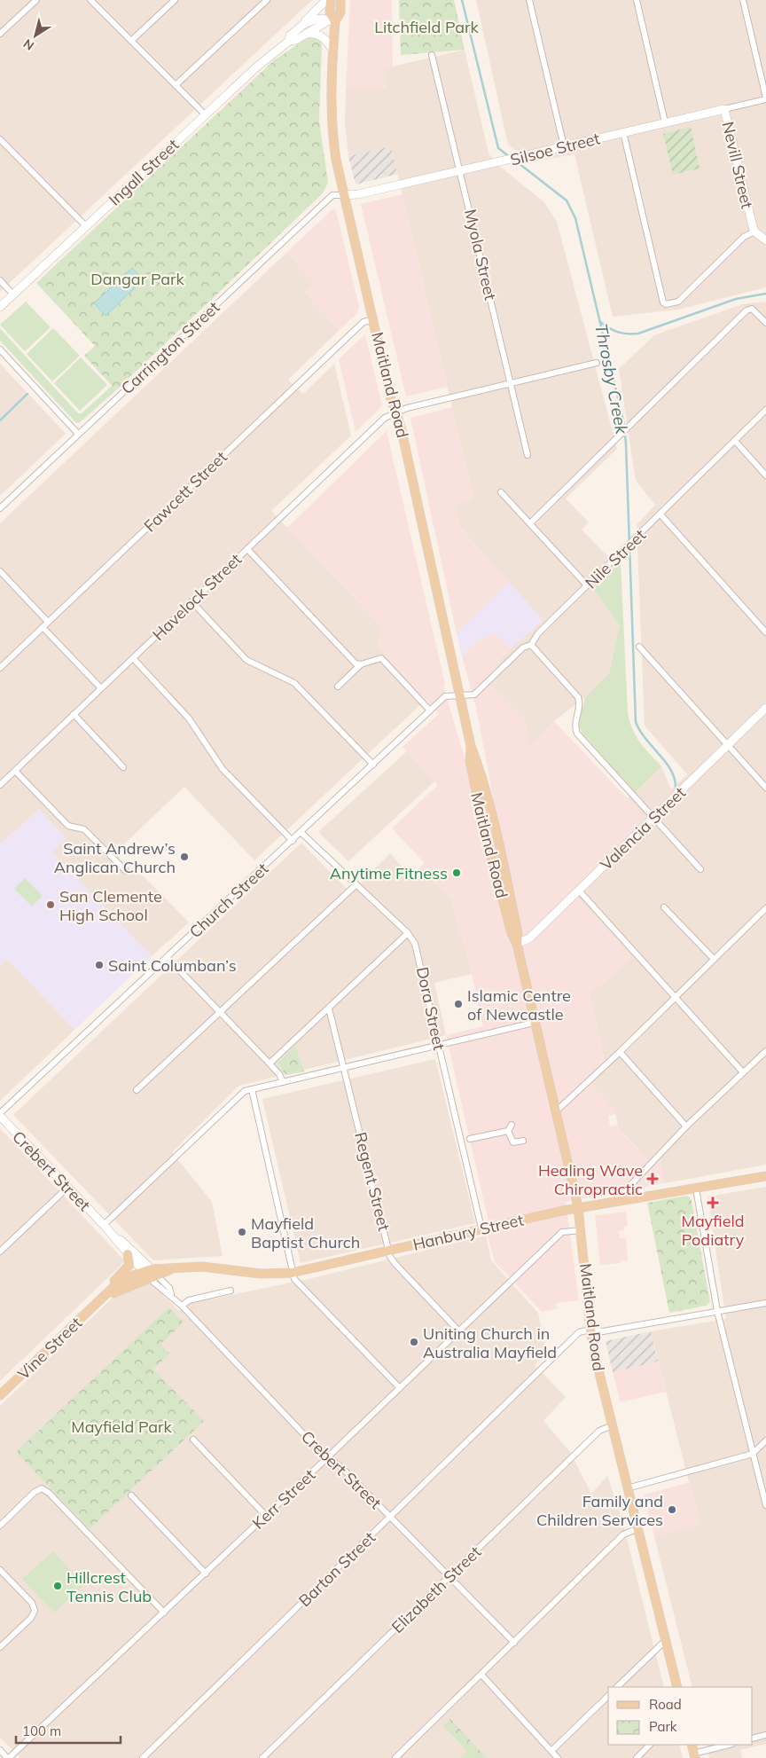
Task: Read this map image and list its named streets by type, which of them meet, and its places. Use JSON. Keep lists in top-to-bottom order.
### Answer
{
  "streets": {
    "main road": ["Maitland Road", "Hanbury Street", "Vine Street"],
    "street": [
      "Silsoe Street",
      "Nevill Street",
      "Ingall Street",
      "Myola Street",
      "Carrington Street",
      "Fawcett Street",
      "Nile Street",
      "Havelock Street",
      "Valencia Street",
      "Church Street",
      "Dora Street",
      "Crebert Street",
      "Regent Street",
      "Kerr Street",
      "Barton Street",
      "Elizabeth Street"
    ]
  },
  "crossings": [
    ["Silsoe Street", "Nevill Street"],
    ["Silsoe Street", "Myola Street"],
    ["Silsoe Street", "Carrington Street"],
    ["Silsoe Street", "Maitland Road"],
    ["Ingall Street", "Maitland Road"],
    ["Myola Street", "Havelock Street"],
    ["Carrington Street", "Maitland Road"],
    ["Maitland Road", "Fawcett Street"],
    ["Maitland Road", "Nile Street"],
    ["Maitland Road", "Havelock Street"],
    ["Maitland Road", "Valencia Street"],
    ["Maitland Road", "Church Street"],
    ["Maitland Road", "Hanbury Street"],
    ["Maitland Road", "Kerr Street"],
    ["Maitland Road", "Barton Street"],
    ["Maitland Road", "Elizabeth Street"],
    ["Nile Street", "Church Street"],
    ["Church Street", "Dora Street"],
    ["Church Street", "Crebert Street"],
    ["Dora Street", "Hanbury Street"],
    ["Crebert Street", "Hanbury Street"],
    ["Crebert Street", "Vine Street"],
    ["Crebert Street", "Kerr Street"],
    ["Crebert Street", "Barton Street"],
    ["Crebert Street", "Elizabeth Street"],
    ["Regent Street", "Hanbury Street"],
    ["Regent Street", "Kerr Street"],
    ["Hanbury Street", "Vine Street"]
  ],
  "water": ["Throsby Creek"],
  "parks": ["Litchfield Park", "Dangar Park", "Mayfield Park"],
  "places": {
    "other": [
      "Saint Andrew’s Anglican Church",
      "Anytime Fitness",
      "San Clemente High School",
      "Saint Columban’s",
      "Islamic Centre of Newcastle",
      "Mayfield Baptist Church",
      "Uniting Church in Australia Mayfield",
      "Family and Children Services",
      "Hillcrest Tennis Club"
    ],
    "health": ["Healing Wave Chiropractic", "Mayfield Podiatry"]
  },
  "legend": ["Road", "Park"],
  "scale_bar": "100 m",
  "north": "bottom left"
}
